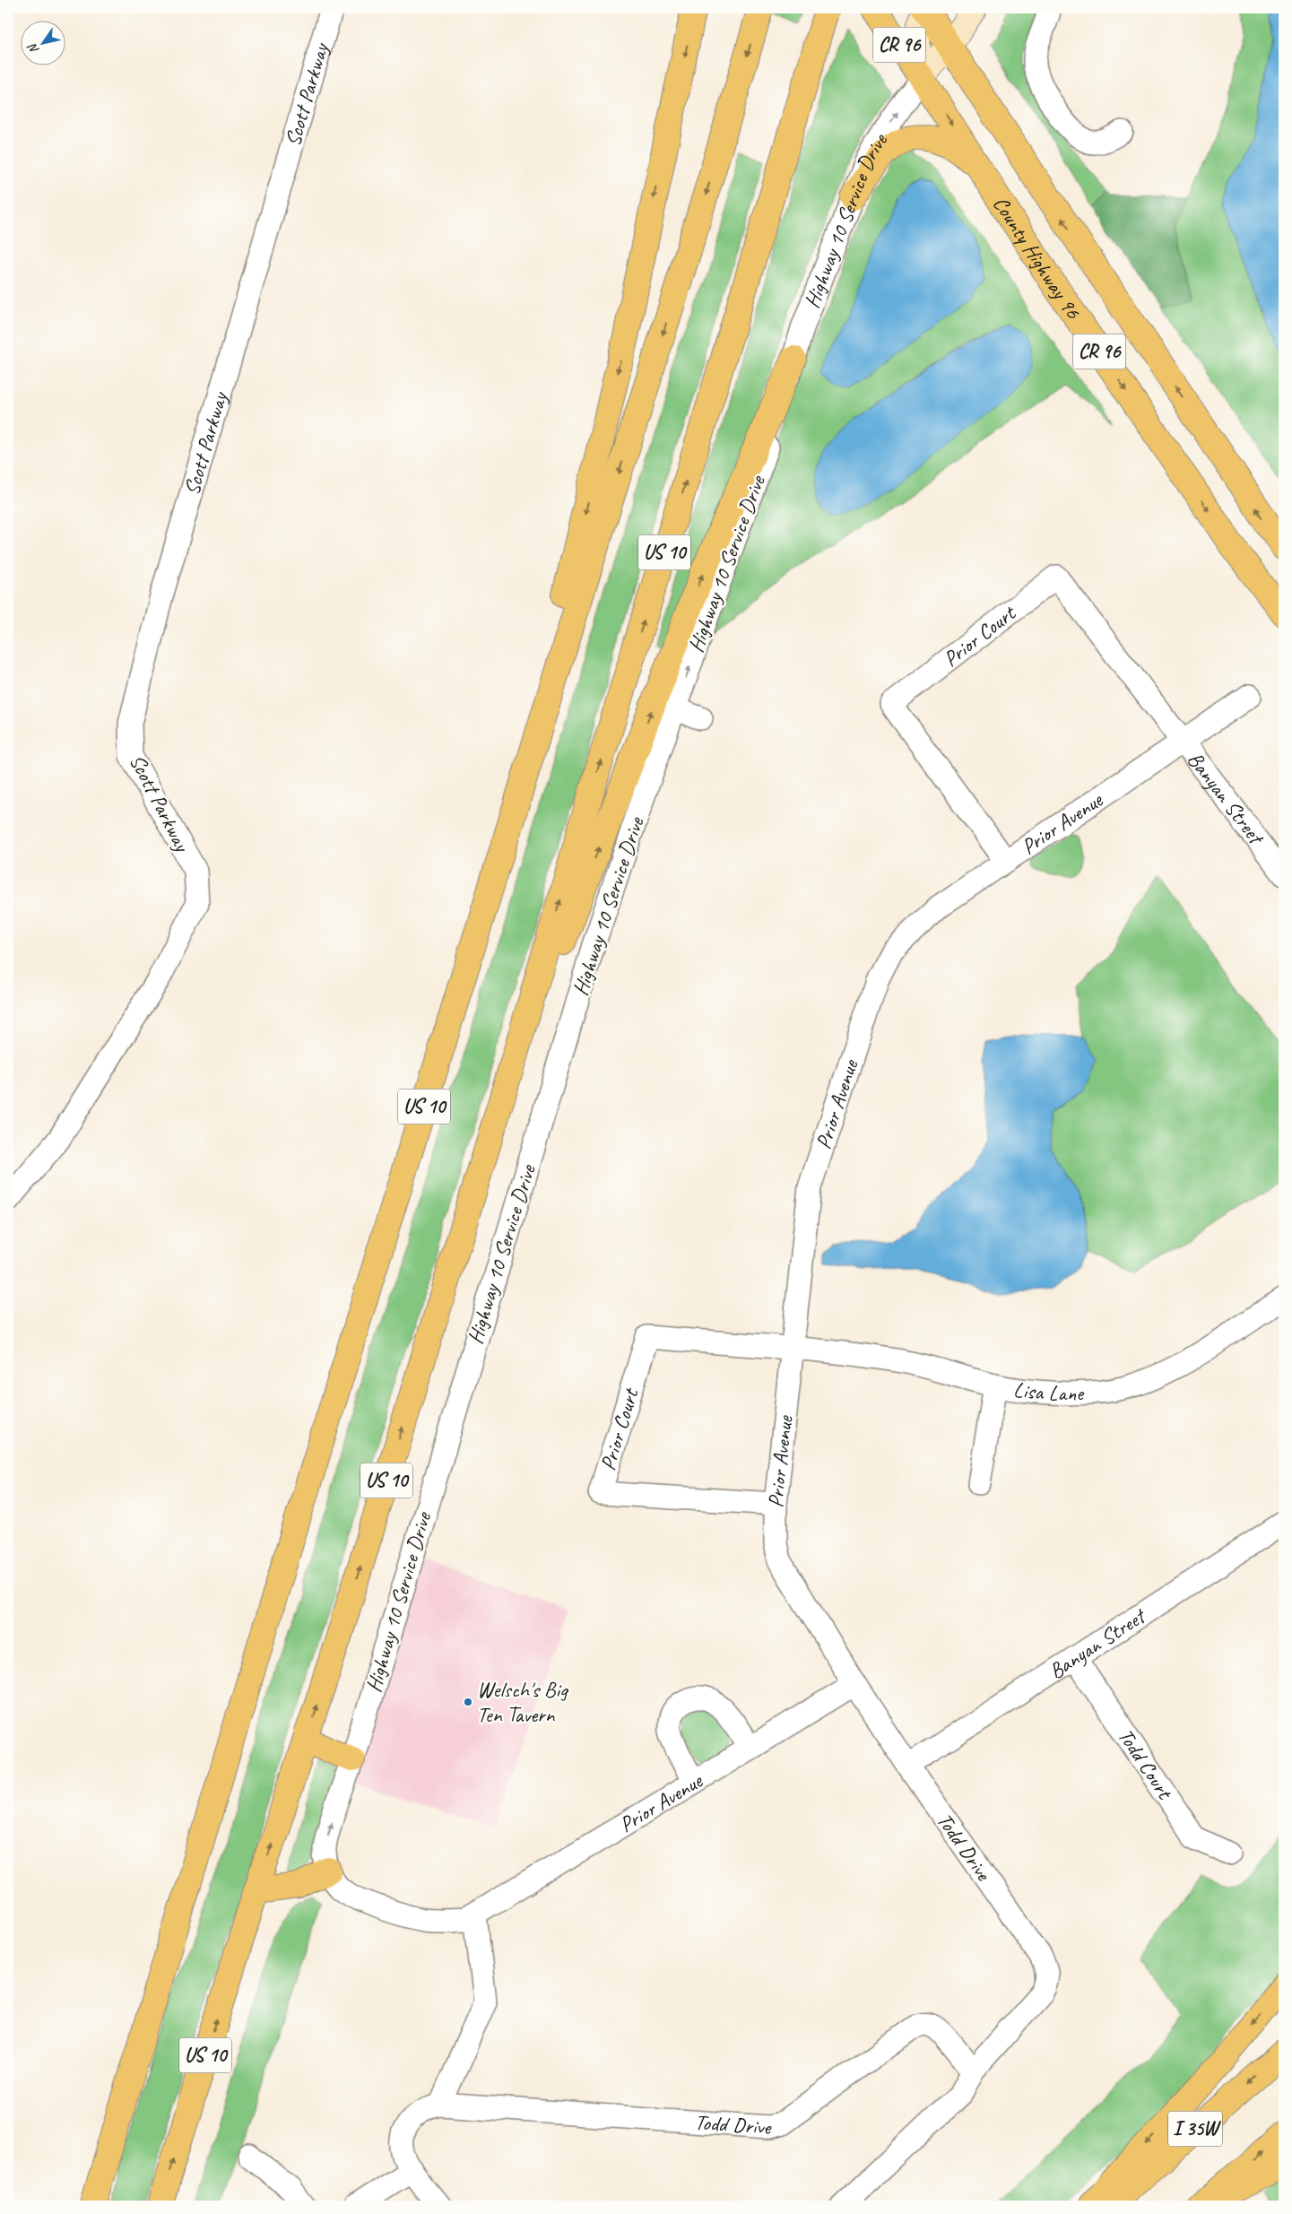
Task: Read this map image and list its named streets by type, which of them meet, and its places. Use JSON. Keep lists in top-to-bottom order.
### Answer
{
  "streets": {
    "main road": [
      "CR 96",
      "County Highway 96",
      "US 10",
      "I 35W"
    ],
    "street": [
      "Scott Parkway",
      "Highway 10 Service Drive",
      "Prior Court",
      "Banyan Street",
      "Prior Avenue",
      "Lisa Lane",
      "Todd Court",
      "Todd Drive"
    ]
  },
  "crossings": [
    ["Highway 10 Service Drive", "County Highway 96"],
    ["Highway 10 Service Drive", "Prior Avenue"],
    ["Prior Court", "Banyan Street"],
    ["Prior Court", "Prior Avenue"],
    ["Prior Court", "Lisa Lane"],
    ["Banyan Street", "Prior Avenue"],
    ["Banyan Street", "Todd Court"],
    ["Banyan Street", "Todd Drive"],
    ["Prior Avenue", "Lisa Lane"],
    ["Prior Avenue", "Todd Drive"]
  ],
  "places": ["Welsch's Big Ten Tavern"],
  "north": "bottom left"
}
